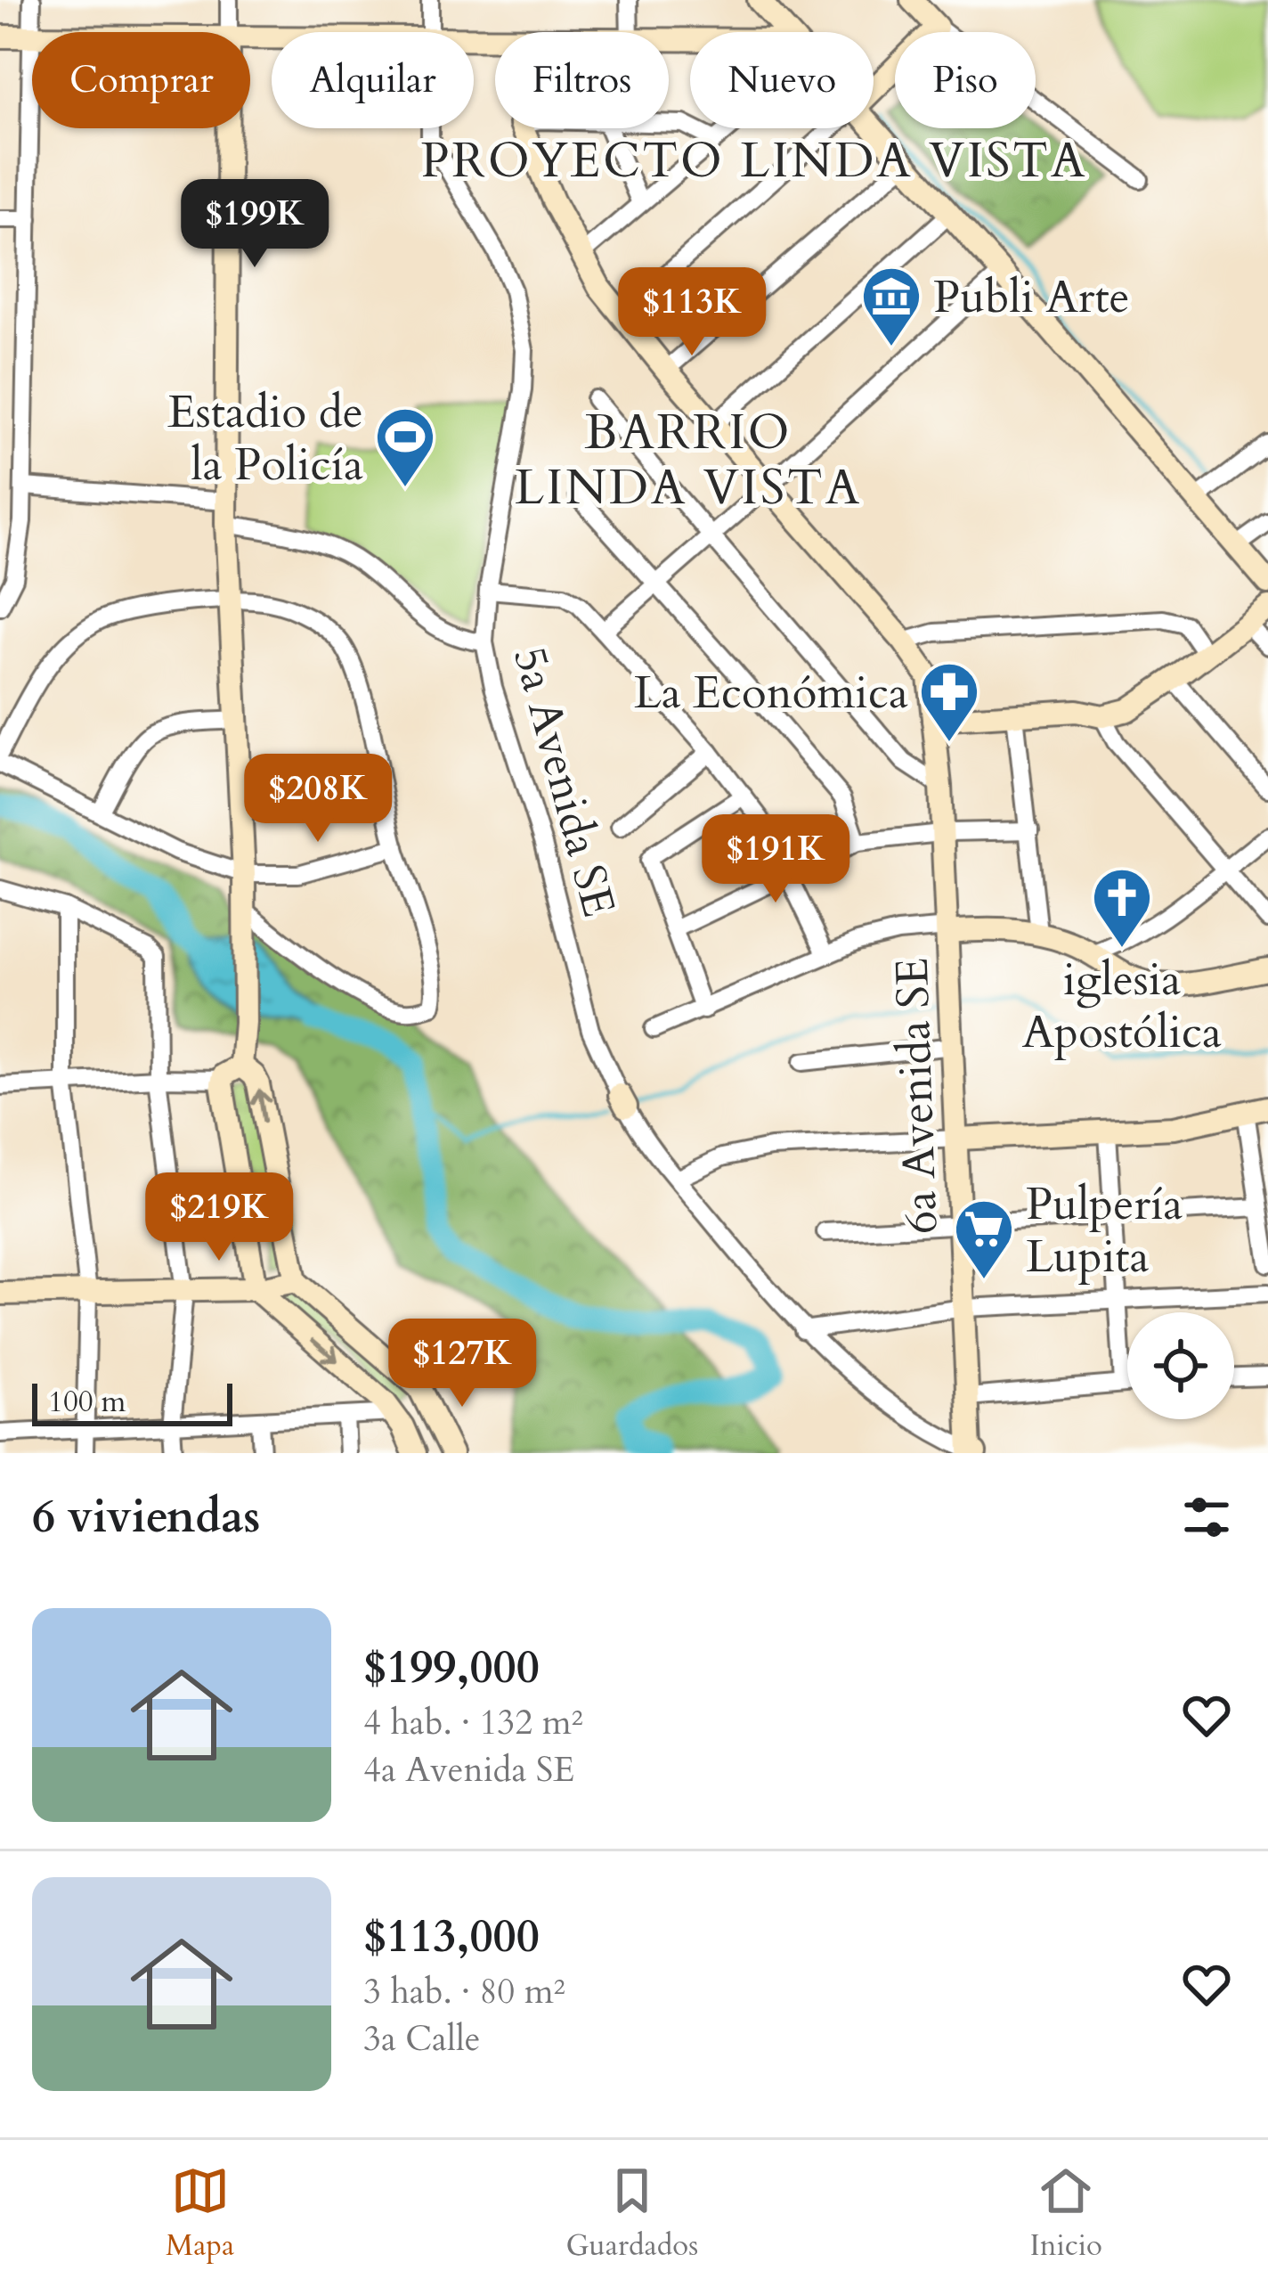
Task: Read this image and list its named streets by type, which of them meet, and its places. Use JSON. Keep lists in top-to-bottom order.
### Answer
{
  "streets": {
    "street": ["5a Avenida SE", "6a Avenida SE"]
  },
  "crossings": [
    ["5a Avenida SE", "6a Avenida SE"]
  ],
  "districts": ["PROYECTO LINDA VISTA", "BARRIO LINDA VISTA"],
  "places": {
    "museum": ["Publi Arte"],
    "sports": ["Estadio de la Policía"],
    "pharmacy": ["La Económica"],
    "church": ["iglesia Apostólica"],
    "supermarket": ["Pulpería Lupita"]
  },
  "scale_bar": "100 m",
  "page": {
    "chip": [
      "Comprar",
      "Alquilar",
      "Filtros",
      "Nuevo",
      "Piso"
    ],
    "price": [
      "$199K",
      "$113K",
      "$208K",
      "$191K",
      "$219K",
      "$127K"
    ],
    "scale": "100 m",
    "heading": "6 viviendas",
    "list": [
      {
        "name": "$199,000",
        "note": "4 hab. · 132 m² · 4a Avenida SE"
      },
      {
        "name": "$113,000",
        "note": "3 hab. · 80 m² · 3a Calle"
      }
    ],
    "tabs": ["Mapa", "Guardados", "Inicio"]
  }
}
